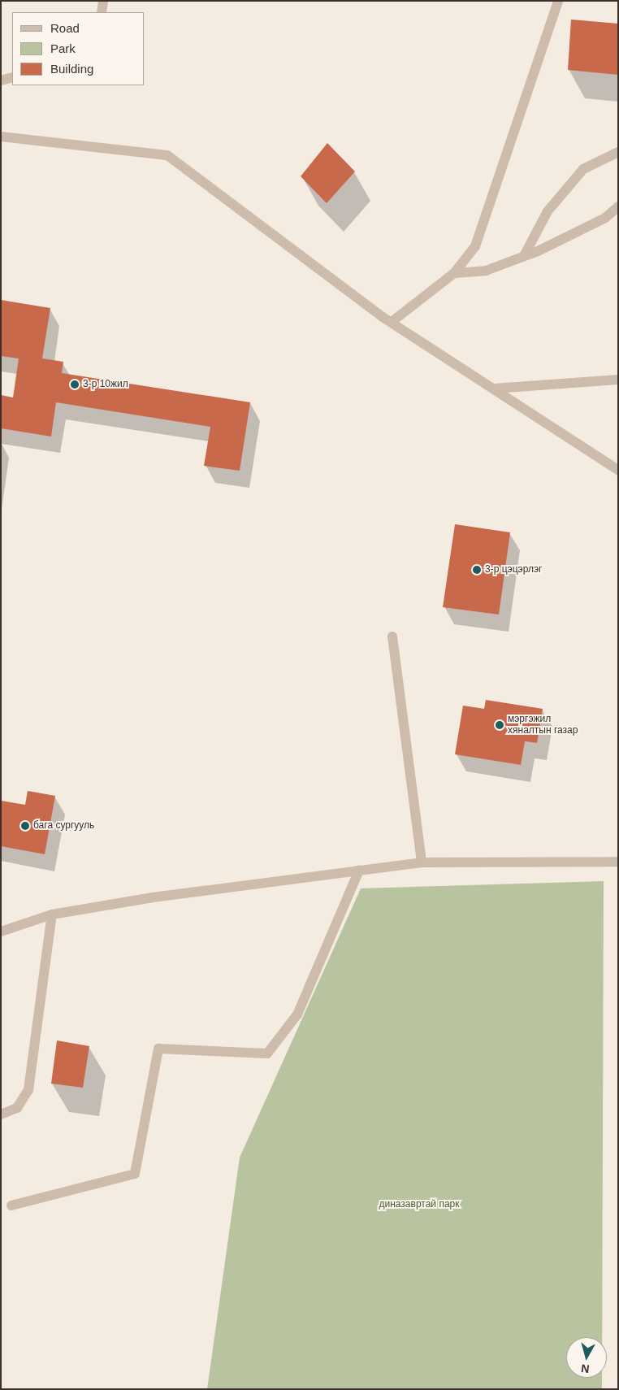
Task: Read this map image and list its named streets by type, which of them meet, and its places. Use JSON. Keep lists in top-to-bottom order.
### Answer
{
  "parks": ["диназавртай парк"],
  "places": [
    "3-р 10жил",
    "3-р цэцэрлэг",
    "мэргэжил хяналтын газар",
    "бага сургууль"
  ],
  "legend": ["Road", "Park", "Building"],
  "north": "bottom"
}
